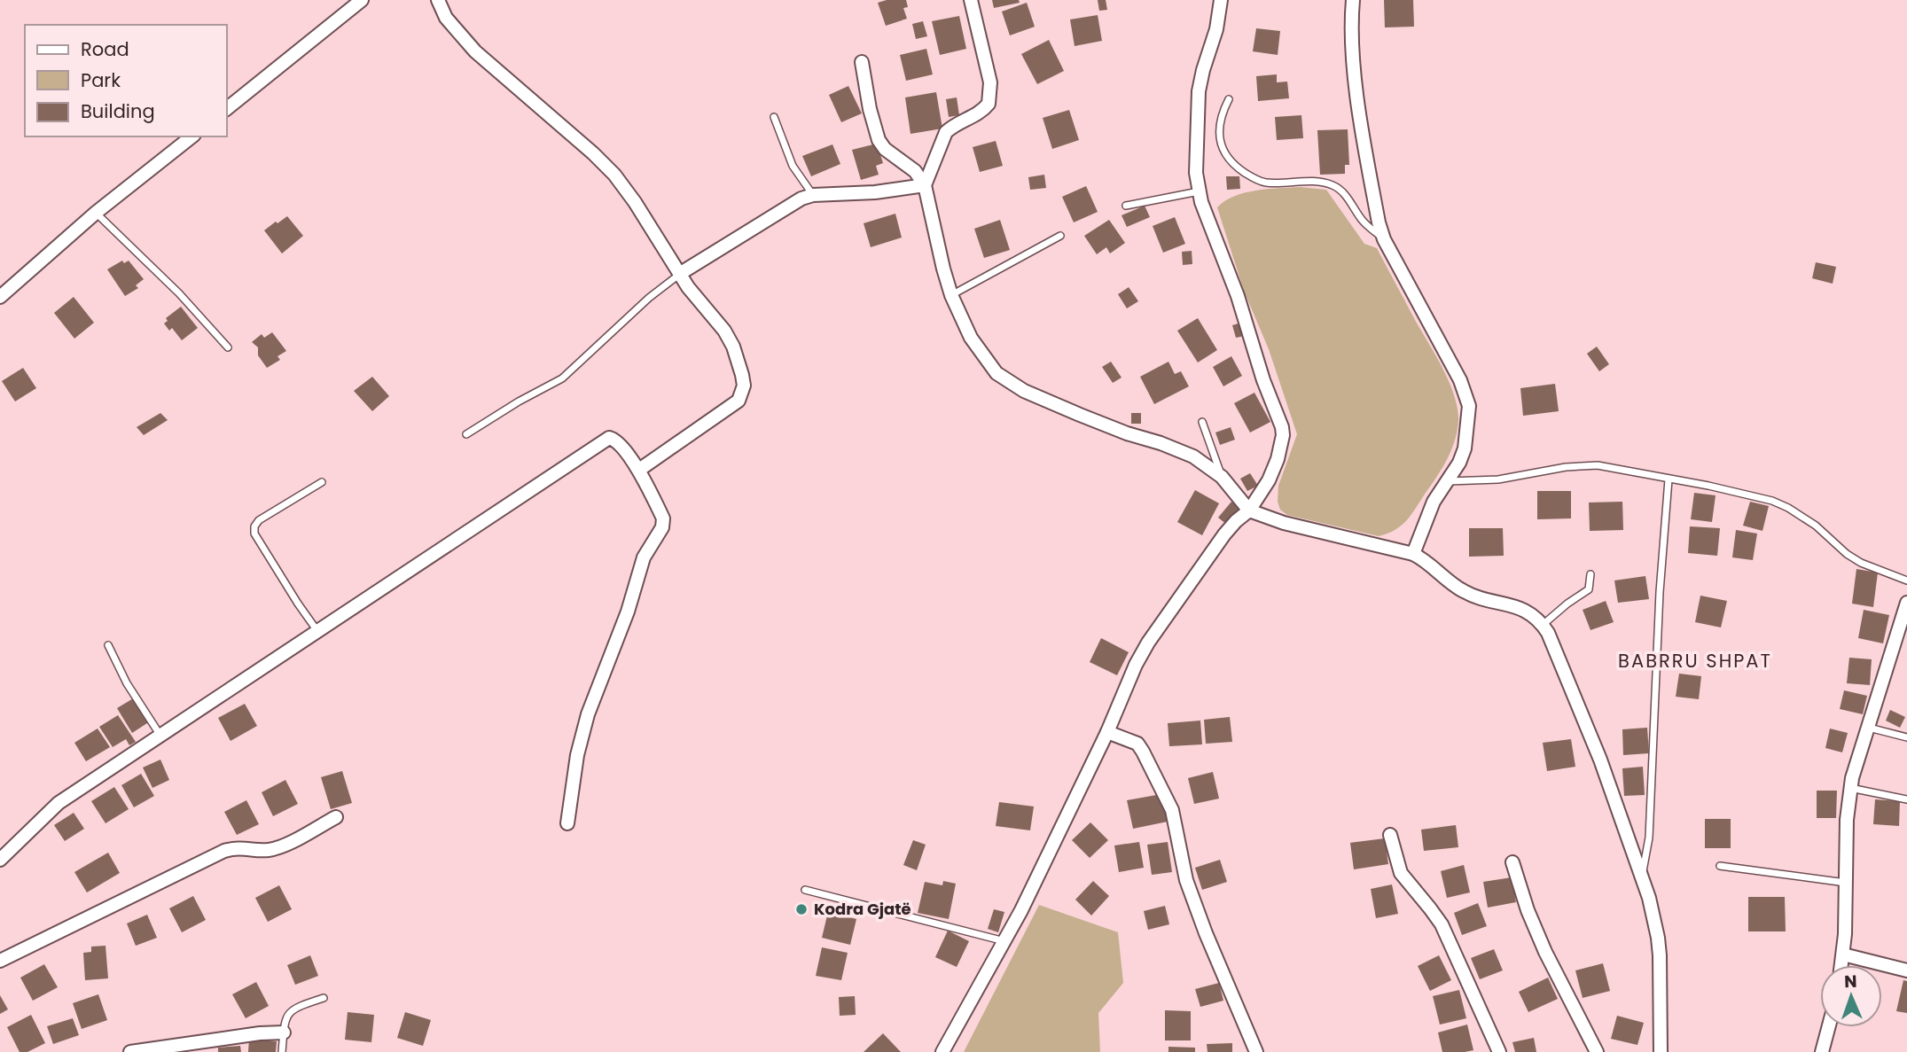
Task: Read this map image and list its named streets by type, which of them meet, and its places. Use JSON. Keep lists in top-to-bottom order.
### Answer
{
  "districts": ["BABRRU SHPAT"],
  "places": ["Kodra Gjatë"],
  "legend": ["Road", "Park", "Building"],
  "north": "top"
}
